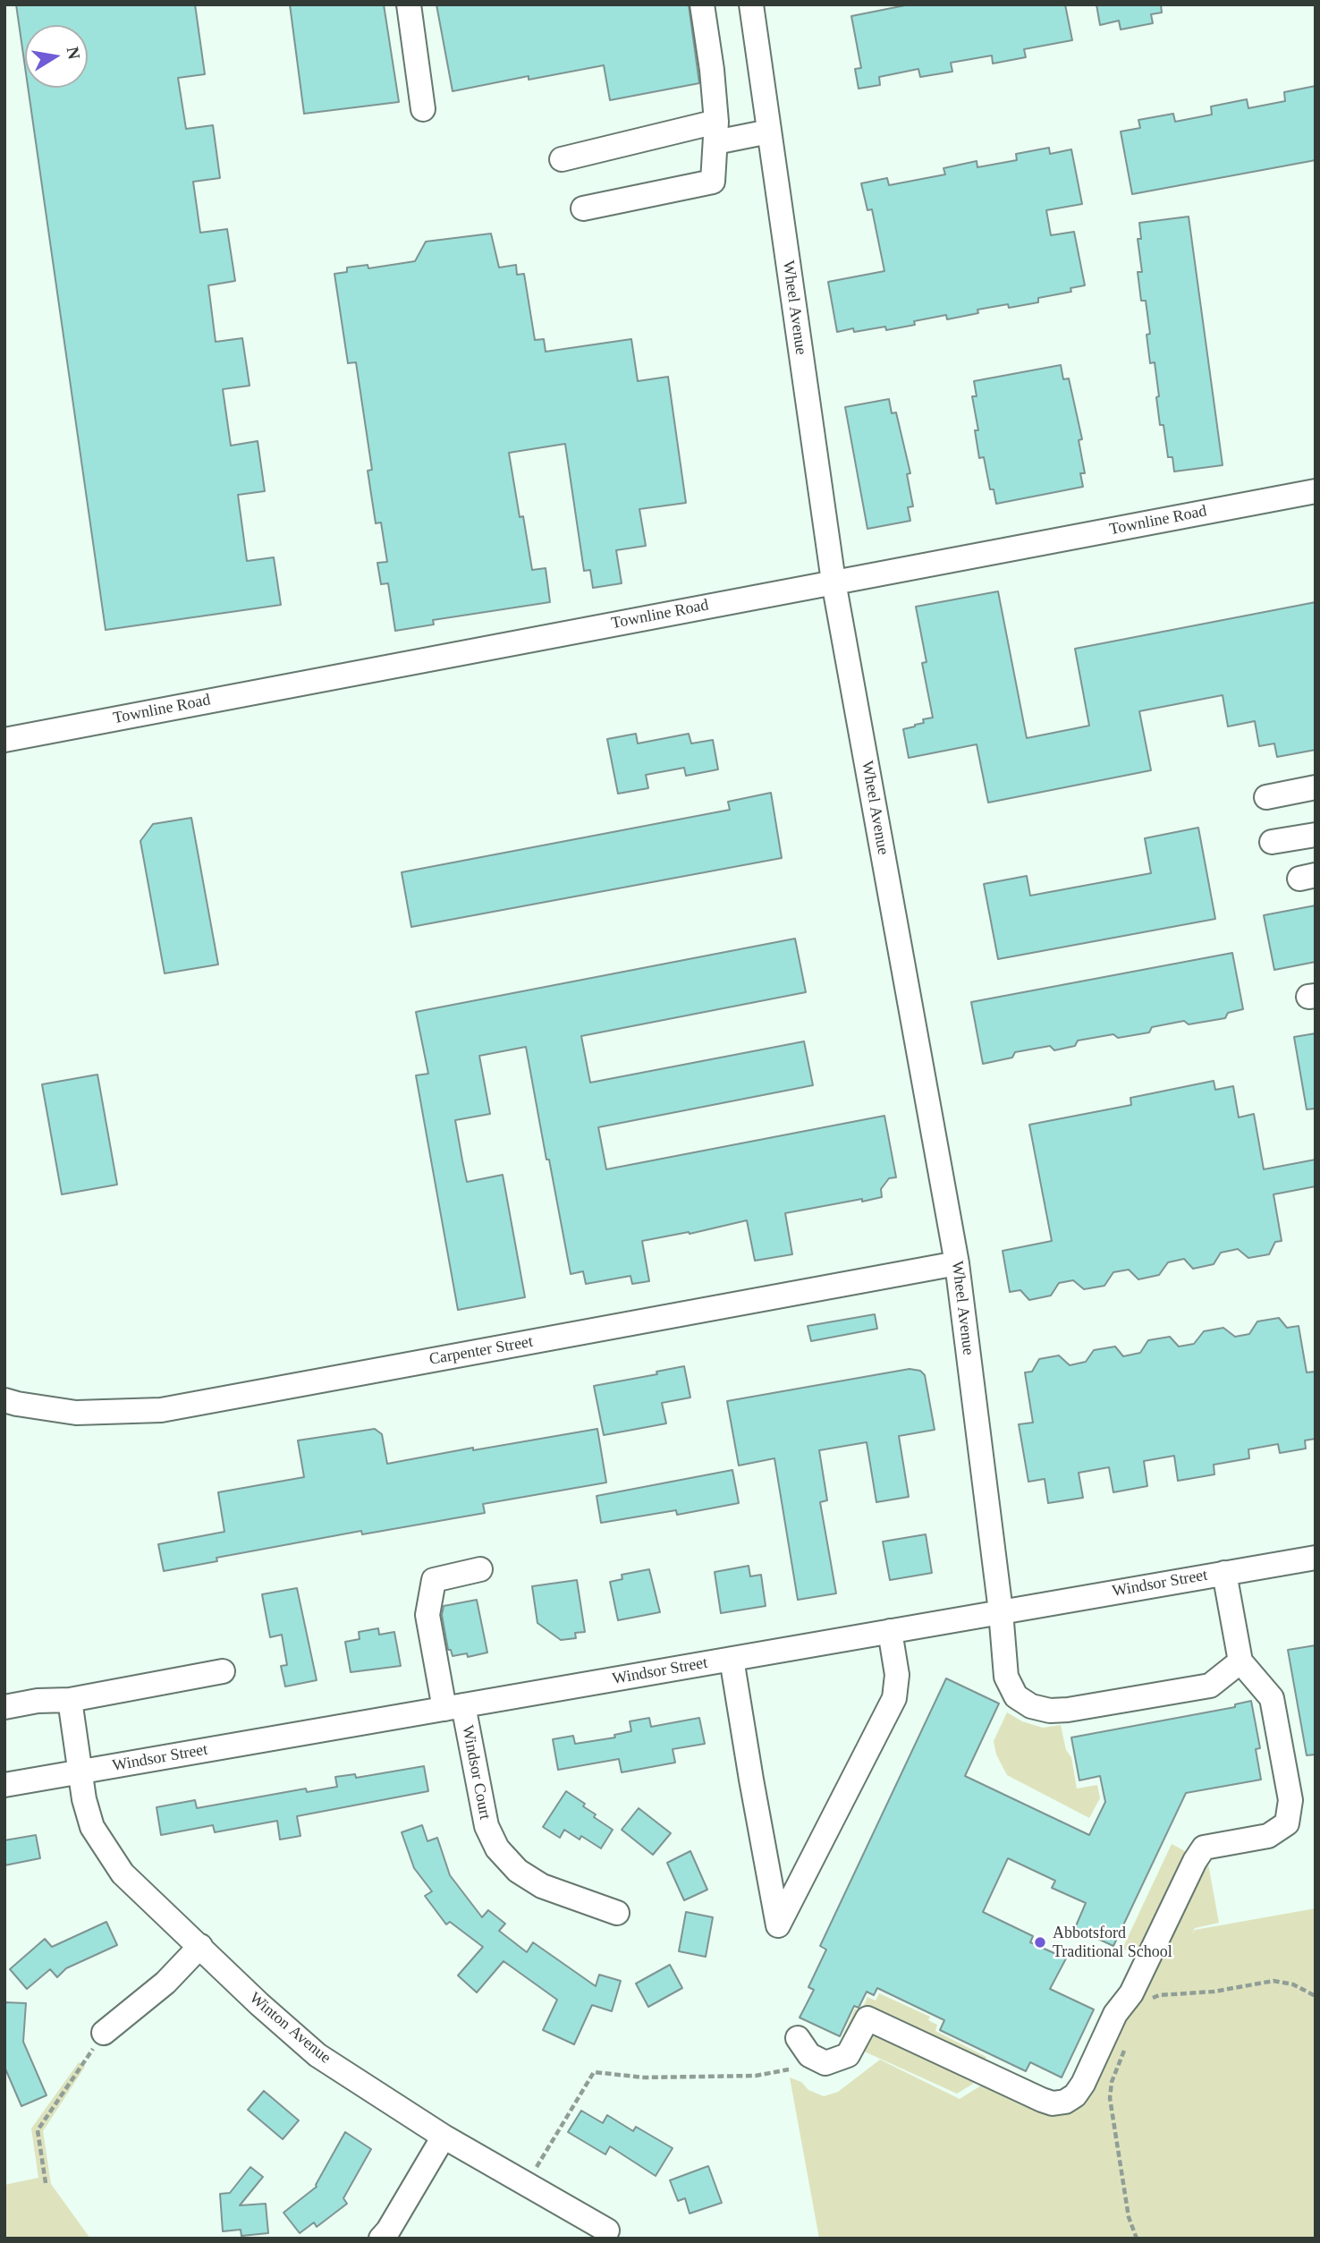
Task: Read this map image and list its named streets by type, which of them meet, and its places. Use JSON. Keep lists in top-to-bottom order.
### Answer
{
  "streets": {
    "street": [
      "Wheel Avenue",
      "Townline Road",
      "Carpenter Street",
      "Windsor Street",
      "Windsor Court",
      "Winton Avenue"
    ]
  },
  "crossings": [
    ["Wheel Avenue", "Townline Road"],
    ["Wheel Avenue", "Carpenter Street"],
    ["Wheel Avenue", "Windsor Street"],
    ["Windsor Street", "Windsor Court"],
    ["Windsor Street", "Winton Avenue"]
  ],
  "places": ["Abbotsford Traditional School"],
  "north": "right"
}
